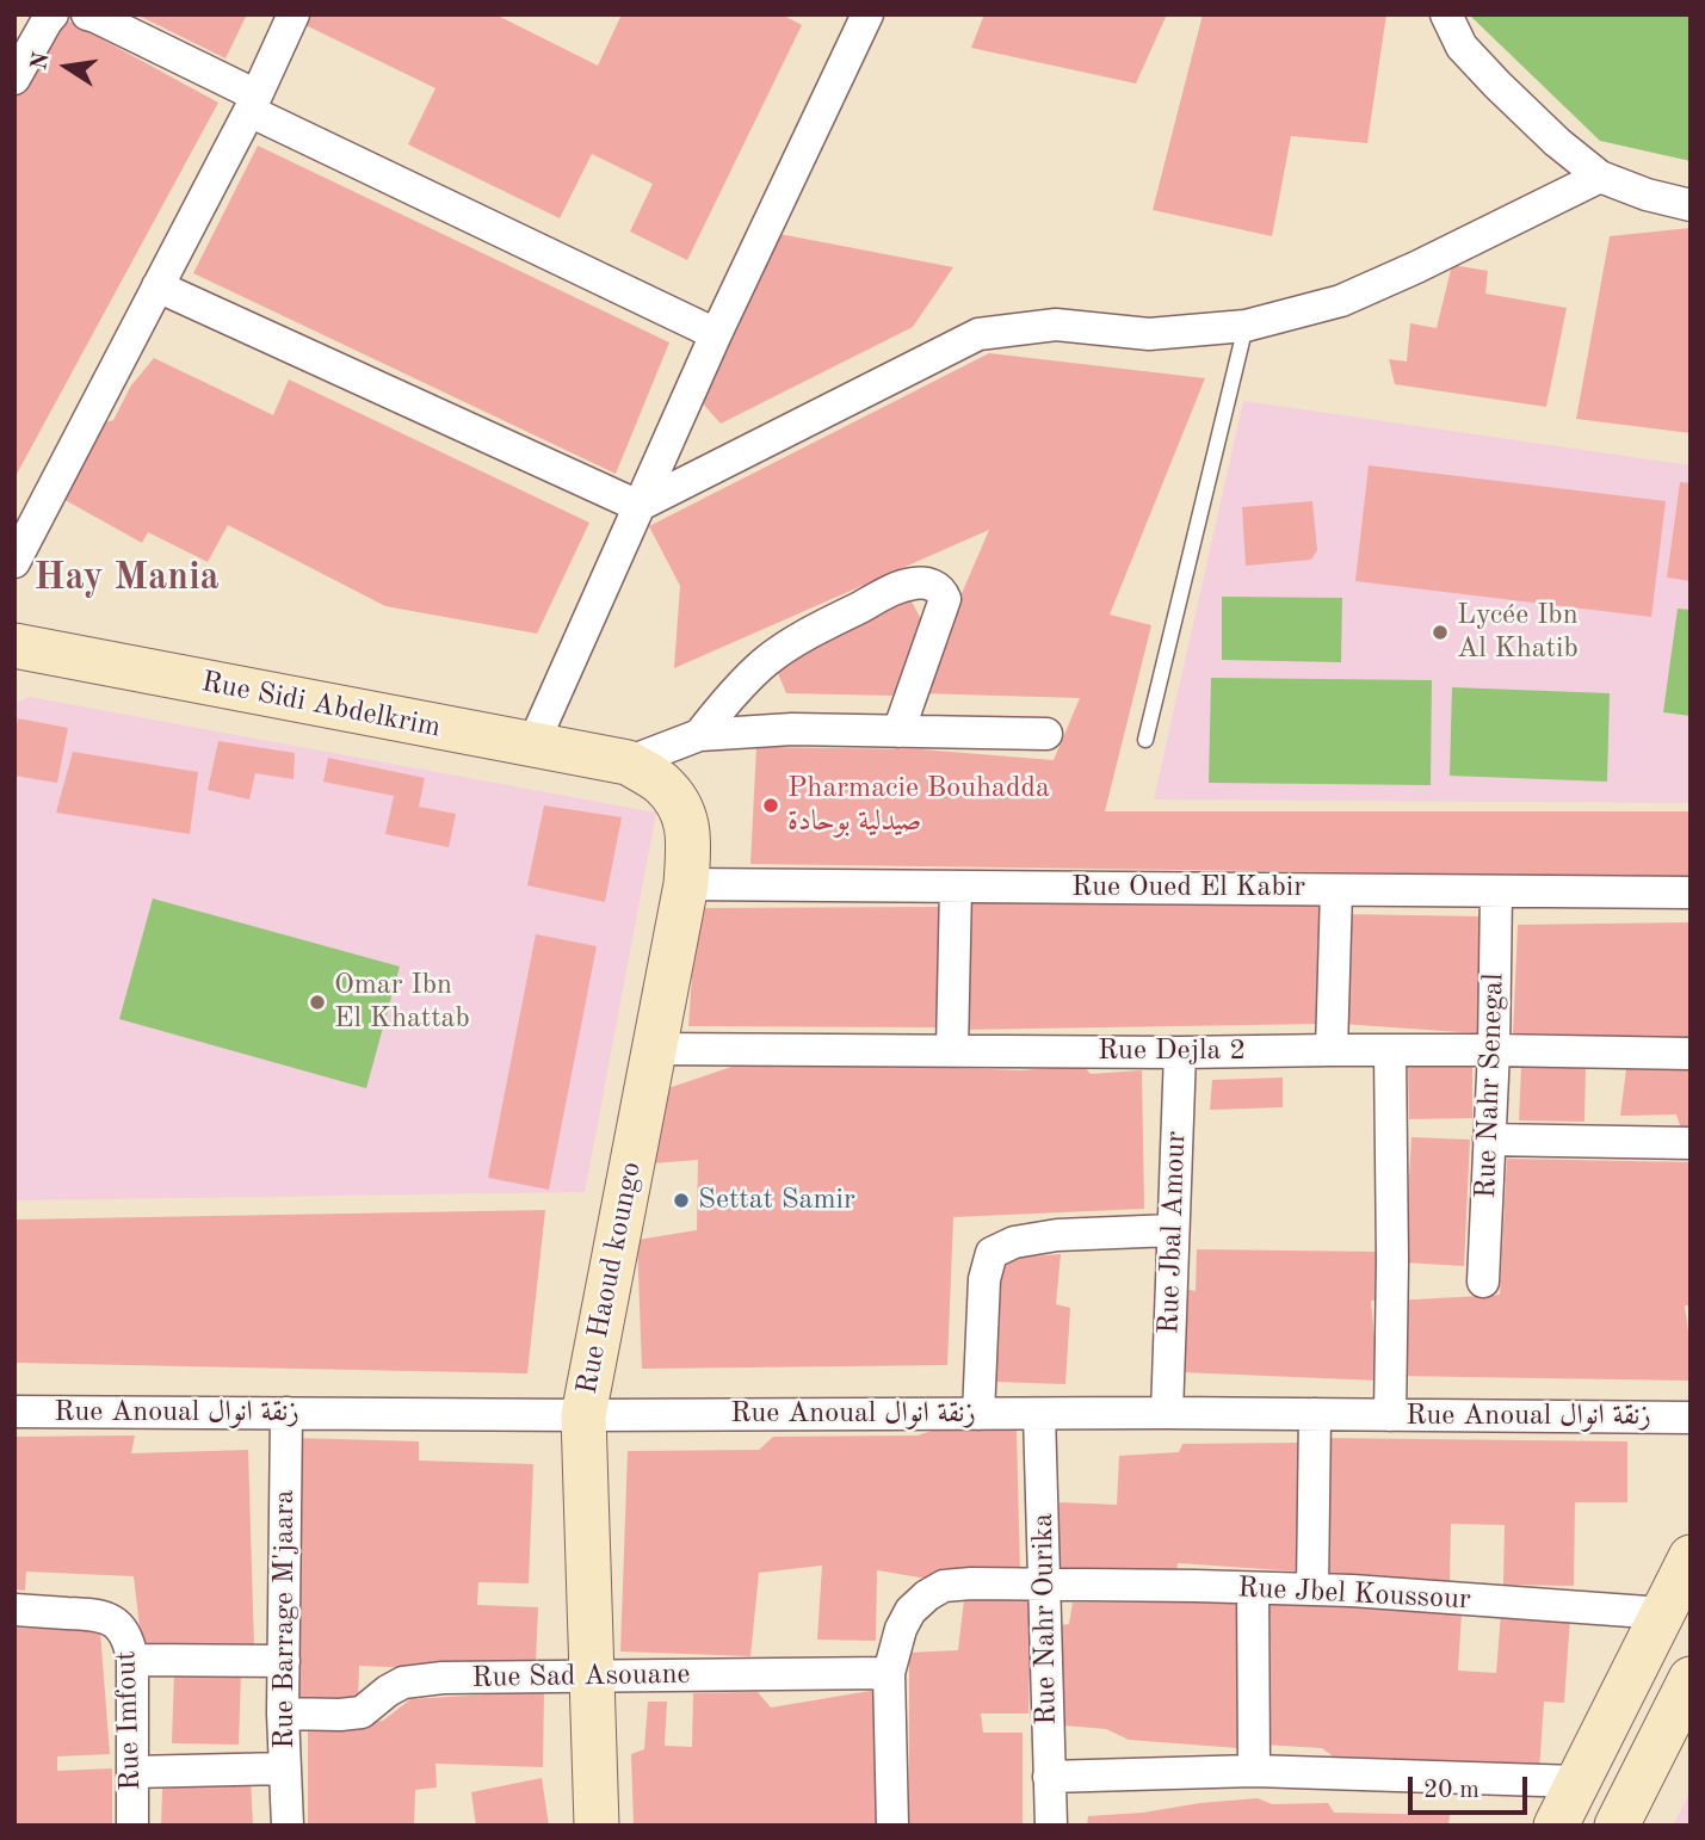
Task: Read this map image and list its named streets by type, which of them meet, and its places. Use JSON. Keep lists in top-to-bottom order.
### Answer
{
  "streets": {
    "street": [
      "Rue Sidi Abdelkrim",
      "Rue Oued El Kabir",
      "Rue Dejla 2",
      "Rue Nahr Senegal",
      "Rue Jbal Amour",
      "Rue Haoud koungo",
      "Rue Anoual زنقة انوال",
      "Rue Jbel Koussour",
      "Rue Barrage M'jaara",
      "Rue Nahr Ourika",
      "Rue Sad Asouane",
      "Rue Imfout"
    ]
  },
  "crossings": [
    ["Rue Sidi Abdelkrim", "Rue Haoud koungo"],
    ["Rue Oued El Kabir", "Rue Nahr Senegal"],
    ["Rue Oued El Kabir", "Rue Haoud koungo"],
    ["Rue Dejla 2", "Rue Nahr Senegal"],
    ["Rue Dejla 2", "Rue Jbal Amour"],
    ["Rue Dejla 2", "Rue Haoud koungo"],
    ["Rue Jbal Amour", "Rue Anoual زنقة انوال"],
    ["Rue Haoud koungo", "Rue Anoual زنقة انوال"],
    ["Rue Haoud koungo", "Rue Sad Asouane"],
    ["Rue Anoual زنقة انوال", "Rue Barrage M'jaara"],
    ["Rue Anoual زنقة انوال", "Rue Nahr Ourika"],
    ["Rue Jbel Koussour", "Rue Nahr Ourika"],
    ["Rue Jbel Koussour", "Rue Sad Asouane"],
    ["Rue Barrage M'jaara", "Rue Sad Asouane"]
  ],
  "districts": ["Hay Mania"],
  "places": [
    "Lycée Ibn Al Khatib",
    "Pharmacie Bouhadda صيدلية بوحادة",
    "Omar Ibn El Khattab",
    "Settat Samir"
  ],
  "scale_bar": "20 m",
  "north": "left"
}
